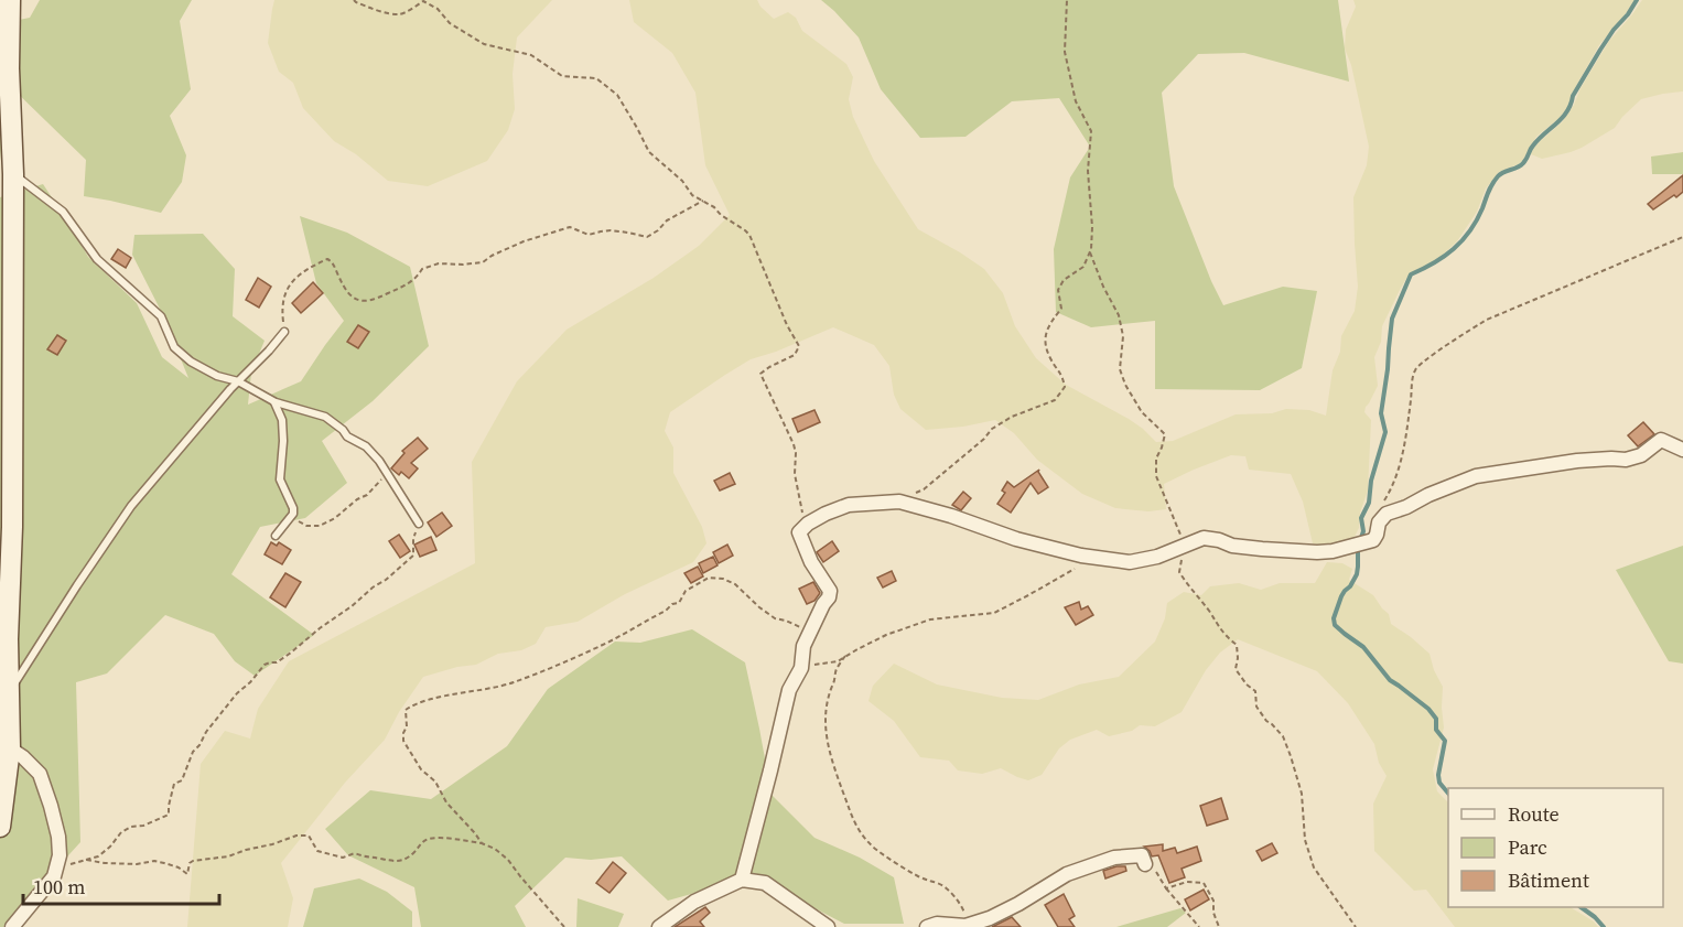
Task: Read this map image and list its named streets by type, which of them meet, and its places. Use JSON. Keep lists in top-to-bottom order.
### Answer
{
  "legend": ["Route", "Parc", "Bâtiment"],
  "scale_bar": "100 m"
}
